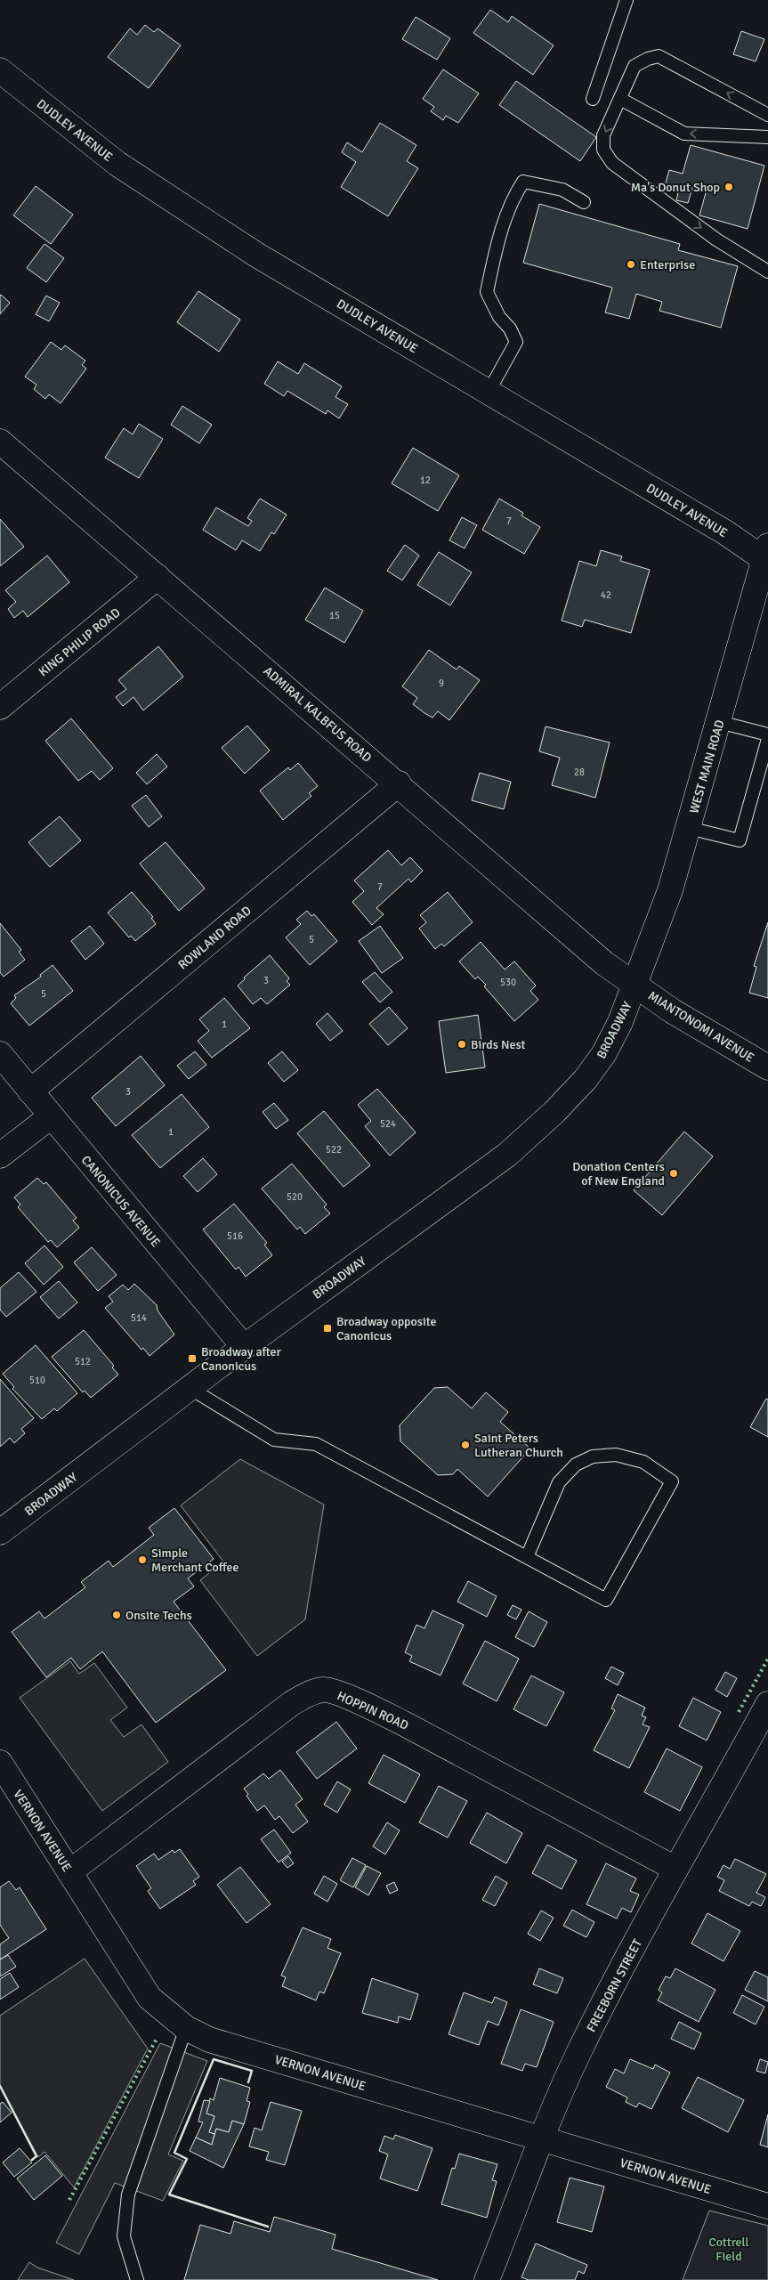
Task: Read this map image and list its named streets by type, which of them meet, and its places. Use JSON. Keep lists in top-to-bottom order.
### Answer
{
  "streets": {
    "street": [
      "DUDLEY AVENUE",
      "KING PHILIP ROAD",
      "ADMIRAL KALBFUS ROAD",
      "WEST MAIN ROAD",
      "ROWLAND ROAD",
      "MIANTONOMI AVENUE",
      "BROADWAY",
      "CANONICUS AVENUE",
      "HOPPIN ROAD",
      "VERNON AVENUE",
      "FREEBORN STREET"
    ]
  },
  "crossings": [
    ["DUDLEY AVENUE", "WEST MAIN ROAD"],
    ["KING PHILIP ROAD", "ADMIRAL KALBFUS ROAD"],
    ["ADMIRAL KALBFUS ROAD", "WEST MAIN ROAD"],
    ["ADMIRAL KALBFUS ROAD", "ROWLAND ROAD"],
    ["ADMIRAL KALBFUS ROAD", "MIANTONOMI AVENUE"],
    ["ADMIRAL KALBFUS ROAD", "BROADWAY"],
    ["WEST MAIN ROAD", "MIANTONOMI AVENUE"],
    ["WEST MAIN ROAD", "BROADWAY"],
    ["ROWLAND ROAD", "CANONICUS AVENUE"],
    ["MIANTONOMI AVENUE", "BROADWAY"],
    ["BROADWAY", "CANONICUS AVENUE"],
    ["HOPPIN ROAD", "VERNON AVENUE"],
    ["HOPPIN ROAD", "FREEBORN STREET"],
    ["VERNON AVENUE", "FREEBORN STREET"]
  ],
  "parks": ["Cottrell Field"],
  "places": {
    "other": [
      "Ma's Donut Shop",
      "Enterprise",
      "Birds Nest",
      "Donation Centers of New England",
      "Saint Peters Lutheran Church",
      "Simple Merchant Coffee",
      "Onsite Techs"
    ],
    "transit": ["Broadway opposite Canonicus", "Broadway after Canonicus"]
  },
  "house_numbers": [
    "12",
    "7",
    "42",
    "15",
    "9",
    "28",
    "7",
    "5",
    "3",
    "530",
    "5",
    "1",
    "3",
    "524",
    "1",
    "522",
    "520",
    "516",
    "514",
    "512",
    "510"
  ]
}
